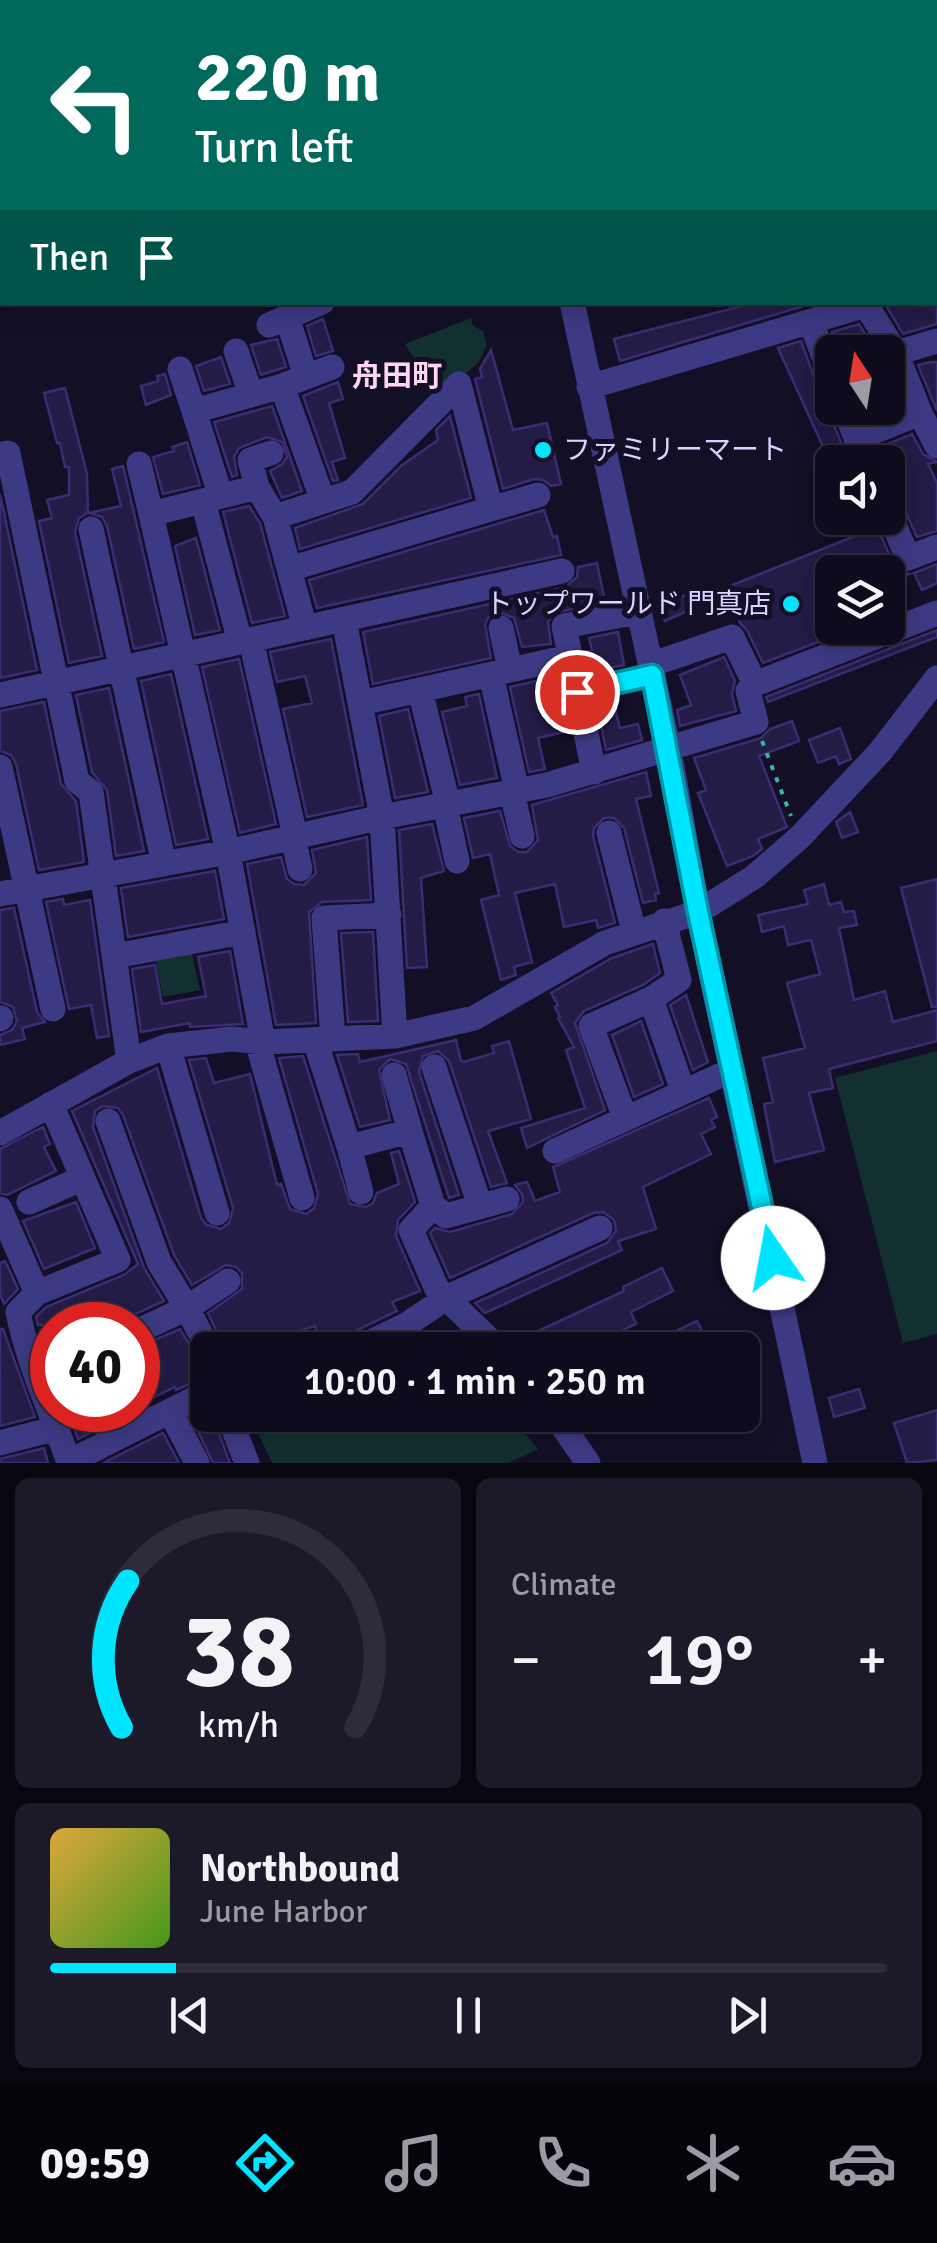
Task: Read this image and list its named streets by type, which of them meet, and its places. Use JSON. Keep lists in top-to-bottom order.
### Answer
{
  "districts": ["舟田町"],
  "places": ["ファミリーマート", "トップワールド 門真店"],
  "north": "top",
  "page": {
    "turn": ["220 m", "Turn left"],
    "then": "Then",
    "limit": "40",
    "trip": "10:00 · 1 min · 250 m",
    "tile": "Climate",
    "heat": ["−", "19°", "+"],
    "song": ["Northbound", "June Harbor"],
    "tabs": "09:59",
    "gauge": ["38", "km/h"]
  }
}
